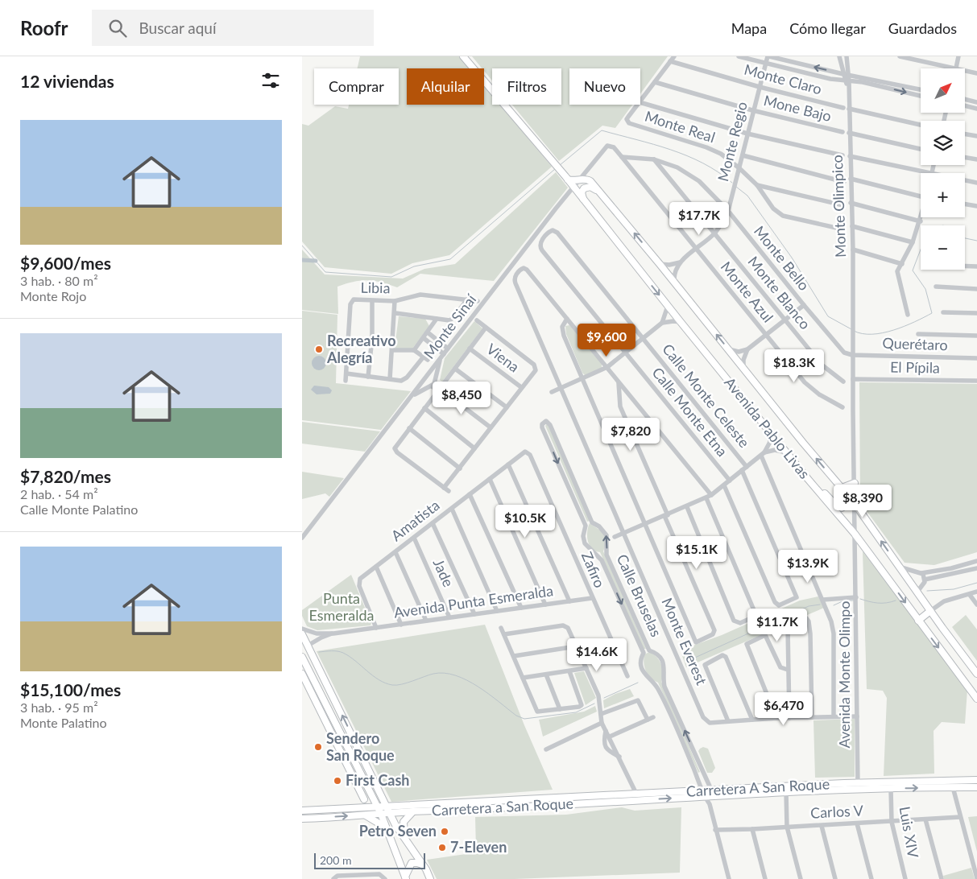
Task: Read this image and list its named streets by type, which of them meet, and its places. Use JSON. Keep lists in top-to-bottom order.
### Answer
{
  "streets": {
    "main road": ["Avenida Pablo Livas", "Carretera A San Roque", "Carretera a San Roque"],
    "street": [
      "Monte Claro",
      "Mone Bajo",
      "Monte Real",
      "Monte Regio",
      "Monte Olimpico",
      "Monte Bello",
      "Libia",
      "Monte Azul",
      "Monte Blanco",
      "Monte Sinaí",
      "Querétaro",
      "Viena",
      "El Pípila",
      "Calle Monte Celeste",
      "Calle Monte Etna",
      "Amatista",
      "Zafiro",
      "Jade",
      "Calle Bruselas",
      "Avenida Punta Esmeralda",
      "Monte Everest",
      "Avenida Monte Olimpo",
      "Carlos V",
      "Luis XIV"
    ]
  },
  "crossings": [
    ["Monte Claro", "Monte Regio"],
    ["Mone Bajo", "Monte Regio"],
    ["Monte Real", "Monte Regio"],
    ["Monte Regio", "Monte Bello"],
    ["Monte Regio", "Monte Azul"],
    ["Monte Regio", "Monte Blanco"],
    ["Monte Olimpico", "Avenida Monte Olimpo"],
    ["Monte Bello", "Monte Azul"],
    ["Monte Bello", "Monte Blanco"],
    ["Monte Bello", "Querétaro"],
    ["Monte Bello", "Avenida Monte Olimpo"],
    ["Monte Azul", "Monte Sinaí"],
    ["Monte Sinaí", "Avenida Pablo Livas"],
    ["Querétaro", "Avenida Monte Olimpo"],
    ["El Pípila", "Avenida Monte Olimpo"],
    ["Calle Monte Celeste", "Calle Monte Etna"],
    ["Avenida Pablo Livas", "Avenida Monte Olimpo"],
    ["Amatista", "Zafiro"],
    ["Amatista", "Jade"],
    ["Amatista", "Avenida Punta Esmeralda"],
    ["Zafiro", "Avenida Punta Esmeralda"],
    ["Jade", "Avenida Punta Esmeralda"],
    ["Calle Bruselas", "Carretera A San Roque"],
    ["Calle Bruselas", "Carretera a San Roque"],
    ["Calle Bruselas", "Carlos V"],
    ["Avenida Monte Olimpo", "Carretera A San Roque"],
    ["Carretera A San Roque", "Carretera a San Roque"],
    ["Carretera A San Roque", "Luis XIV"],
    ["Carlos V", "Luis XIV"]
  ],
  "parks": ["Punta Esmeralda"],
  "places": [
    "Recreativo Alegría",
    "Sendero San Roque",
    "First Cash",
    "Petro Seven",
    "7-Eleven"
  ],
  "scale_bar": "200 m",
  "north": "top right",
  "page": {
    "header": "Roofr",
    "search": "Buscar aquí",
    "nav": ["Mapa", "Cómo llegar", "Guardados"],
    "heading": "12 viviendas",
    "map_buttons": ["+", "−"],
    "chip": [
      "Comprar",
      "Alquilar",
      "Filtros",
      "Nuevo"
    ],
    "list": [
      {
        "name": "$9,600/mes",
        "note": "3 hab. · 80 m² · Monte Rojo"
      },
      {
        "name": "$7,820/mes",
        "note": "2 hab. · 54 m² · Calle Monte Palatino"
      },
      {
        "name": "$15,100/mes",
        "note": "3 hab. · 95 m² · Monte Palatino"
      }
    ],
    "price": [
      "$17.7K",
      "$9,600",
      "$18.3K",
      "$8,450",
      "$7,820",
      "$8,390",
      "$10.5K",
      "$15.1K",
      "$13.9K",
      "$11.7K",
      "$14.6K",
      "$6,470"
    ],
    "scale": "200 m"
  }
}
